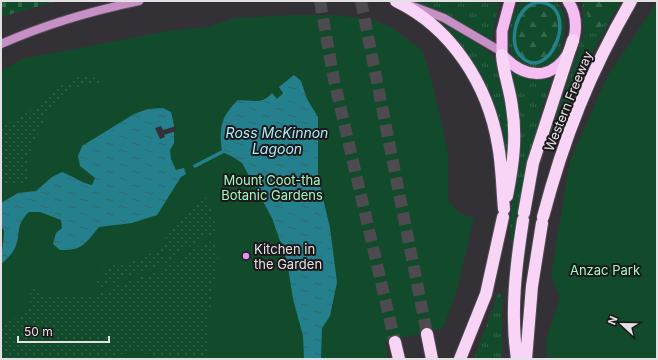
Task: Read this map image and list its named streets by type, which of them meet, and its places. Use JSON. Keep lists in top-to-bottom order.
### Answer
{
  "streets": {
    "highway": ["Western Freeway"]
  },
  "water": ["Ross McKinnon Lagoon"],
  "parks": ["Mount Coot-tha Botanic Gardens", "Anzac Park"],
  "places": ["Kitchen in the Garden"],
  "scale_bar": "50 m",
  "north": "left"
}
